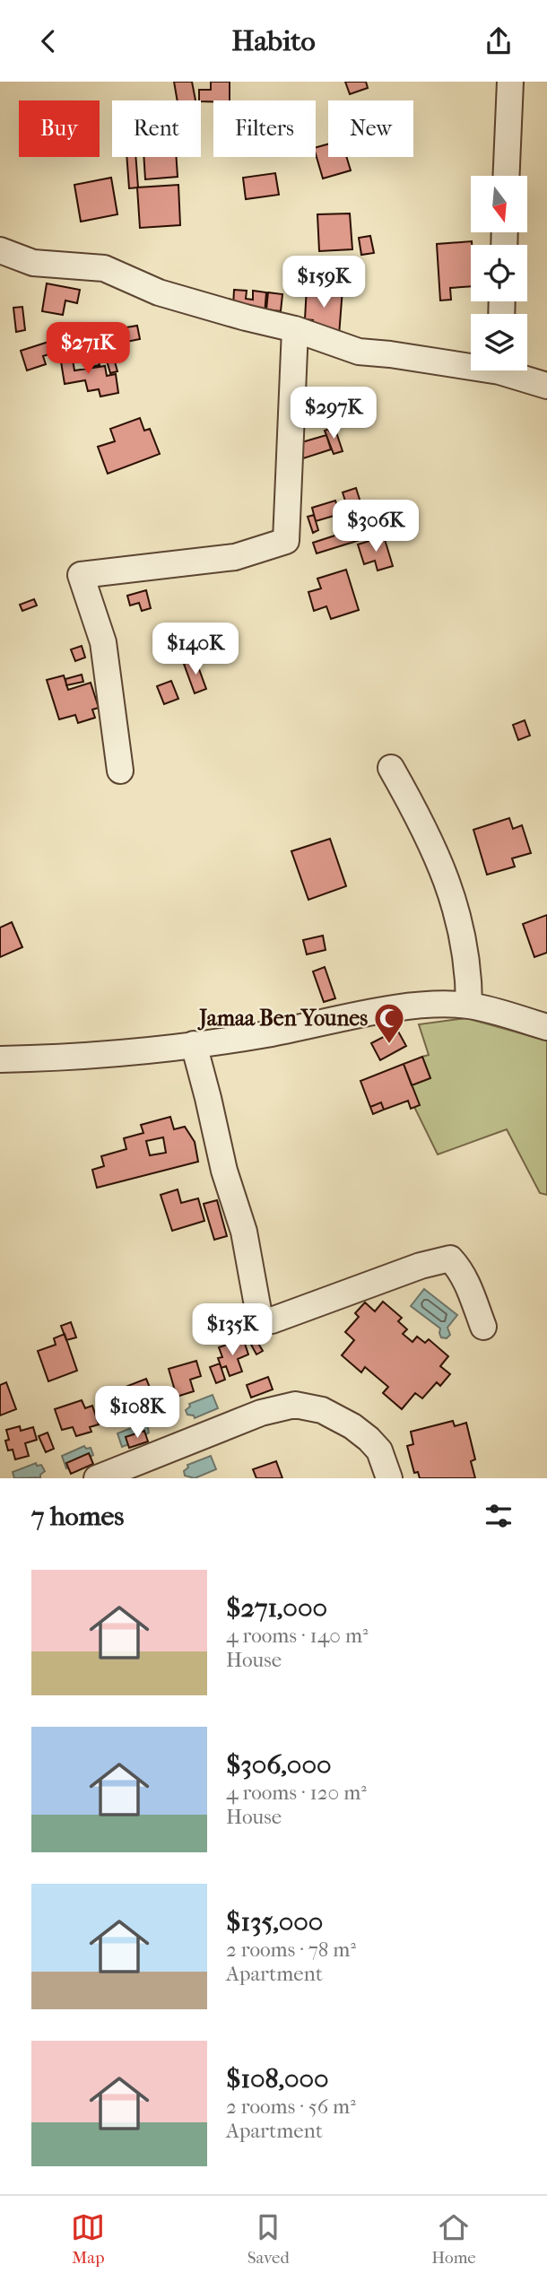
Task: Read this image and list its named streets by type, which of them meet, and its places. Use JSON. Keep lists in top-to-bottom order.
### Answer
{
  "places": {
    "mosque": ["Jamaa Ben Younes"]
  },
  "north": "bottom",
  "page": {
    "header": "Habito",
    "chip": [
      "Buy",
      "Rent",
      "Filters",
      "New"
    ],
    "price": [
      "$159K",
      "$271K",
      "$297K",
      "$306K",
      "$140K",
      "$135K",
      "$108K"
    ],
    "heading": "7 homes",
    "list": [
      {
        "name": "$271,000",
        "note": "4 rooms · 140 m² · House"
      },
      {
        "name": "$306,000",
        "note": "4 rooms · 120 m² · House"
      },
      {
        "name": "$135,000",
        "note": "2 rooms · 78 m² · Apartment"
      },
      {
        "name": "$108,000",
        "note": "2 rooms · 56 m² · Apartment"
      }
    ],
    "tabs": ["Map", "Saved", "Home"]
  }
}
